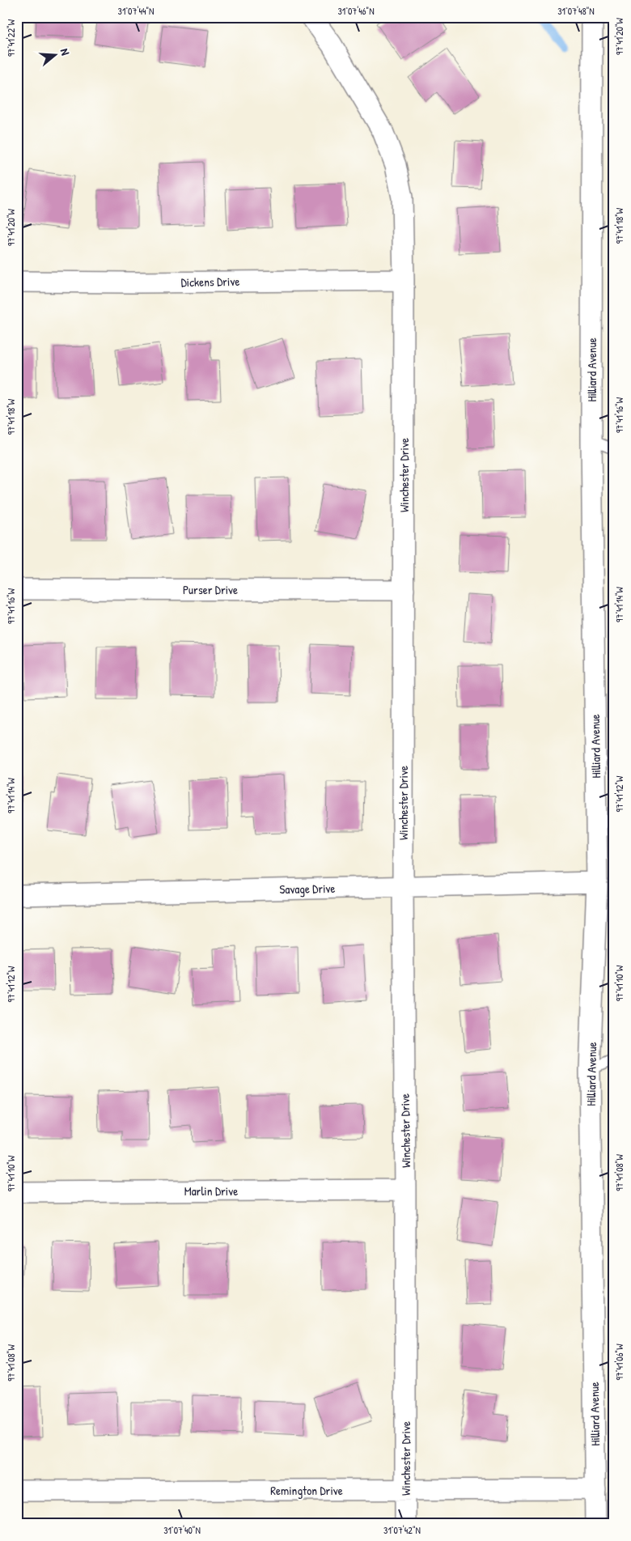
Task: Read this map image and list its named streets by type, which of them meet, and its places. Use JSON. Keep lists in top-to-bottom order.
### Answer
{
  "streets": {
    "street": [
      "Dickens Drive",
      "Hilliard Avenue",
      "Winchester Drive",
      "Purser Drive",
      "Savage Drive",
      "Marlin Drive",
      "Remington Drive"
    ]
  },
  "crossings": [
    ["Dickens Drive", "Winchester Drive"],
    ["Hilliard Avenue", "Savage Drive"],
    ["Hilliard Avenue", "Remington Drive"],
    ["Winchester Drive", "Purser Drive"],
    ["Winchester Drive", "Savage Drive"],
    ["Winchester Drive", "Marlin Drive"],
    ["Winchester Drive", "Remington Drive"]
  ],
  "north": "right",
  "coordinates": [
    "31°07'44\"N",
    "31°07'46\"N",
    "31°07'48\"N",
    "97°41'20\"W",
    "97°41'22\"W",
    "97°41'18\"W",
    "97°41'16\"W",
    "97°41'14\"W",
    "97°41'12\"W",
    "97°41'10\"W",
    "97°41'08\"W",
    "97°41'06\"W",
    "31°07'40\"N",
    "31°07'42\"N"
  ]
}
